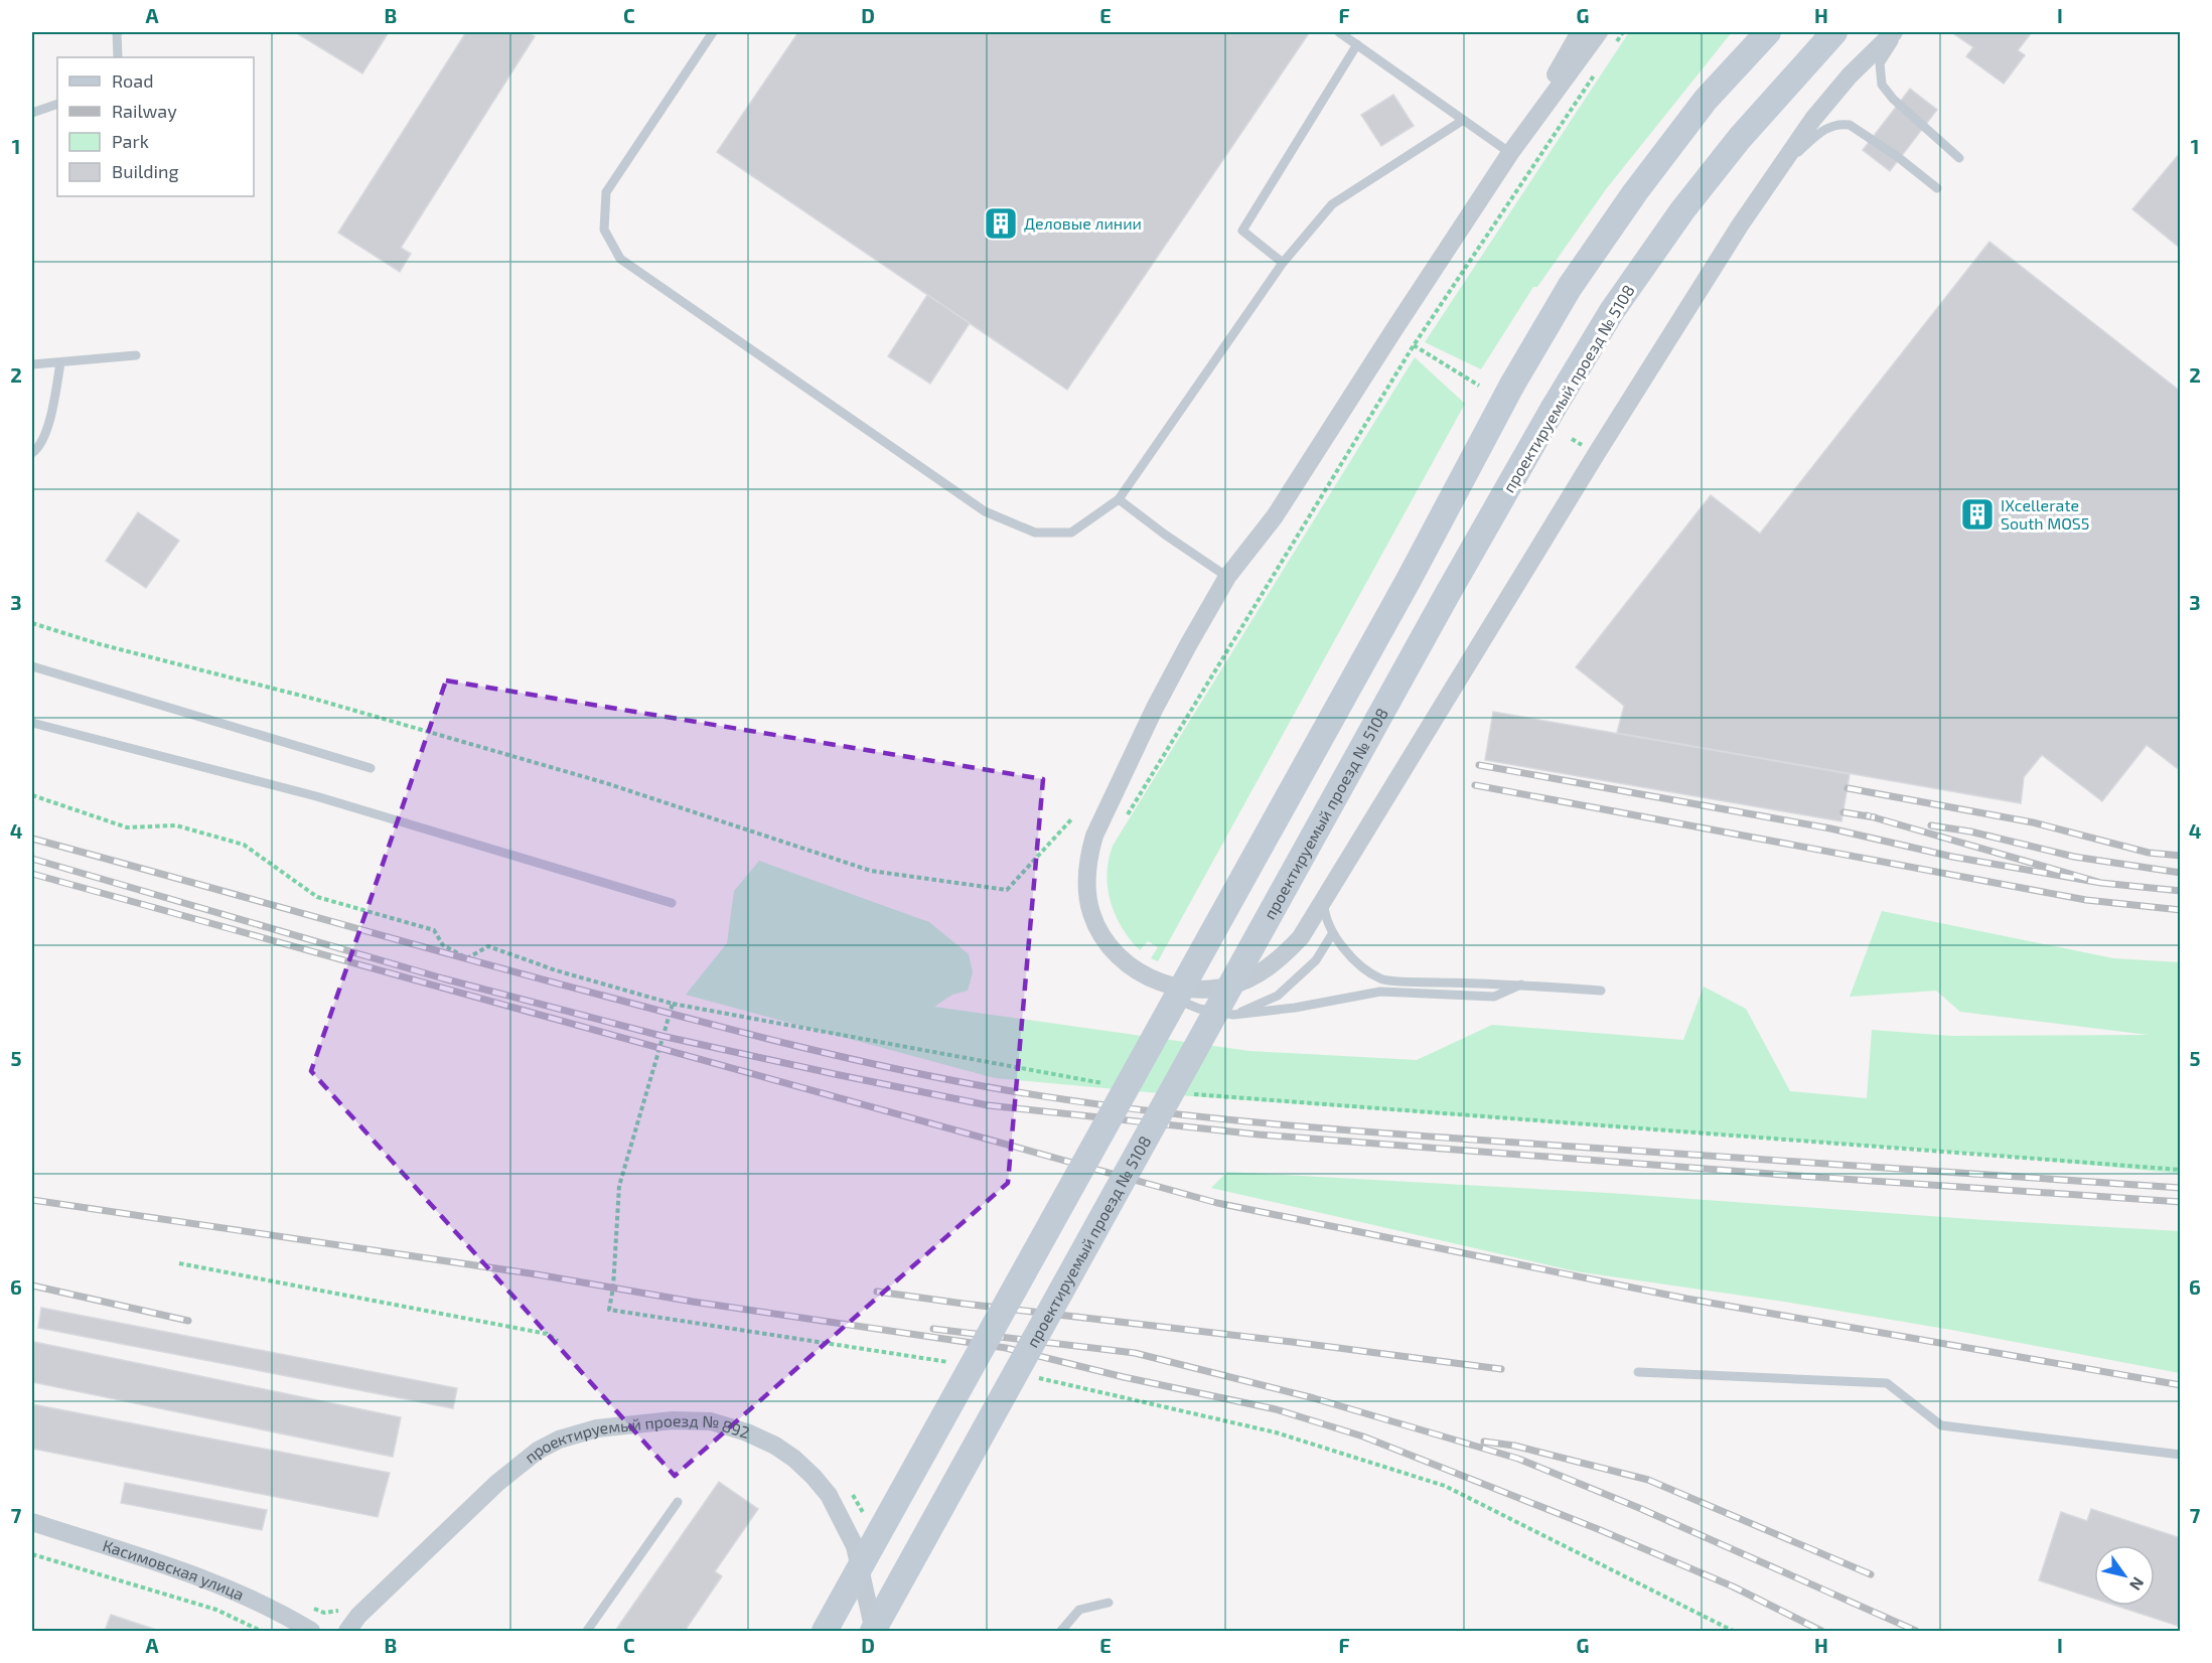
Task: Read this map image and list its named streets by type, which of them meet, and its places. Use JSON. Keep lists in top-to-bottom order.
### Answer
{
  "streets": {
    "main road": ["проектируемый проезд № 5108"],
    "street": ["проектируемый проезд № 892", "Касимовская улица"]
  },
  "crossings": [
    ["проектируемый проезд № 5108", "проектируемый проезд № 892"]
  ],
  "places": {
    "building": ["Деловые линии", "IXcellerate South MOS5"]
  },
  "legend": [
    "Road",
    "Railway",
    "Park",
    "Building"
  ],
  "north": "bottom right",
  "grid": {
    "columns": [
      "A",
      "B",
      "C",
      "D",
      "E",
      "F",
      "G",
      "H",
      "I"
    ],
    "rows": [
      "1",
      "2",
      "3",
      "4",
      "5",
      "6",
      "7"
    ]
  }
}
